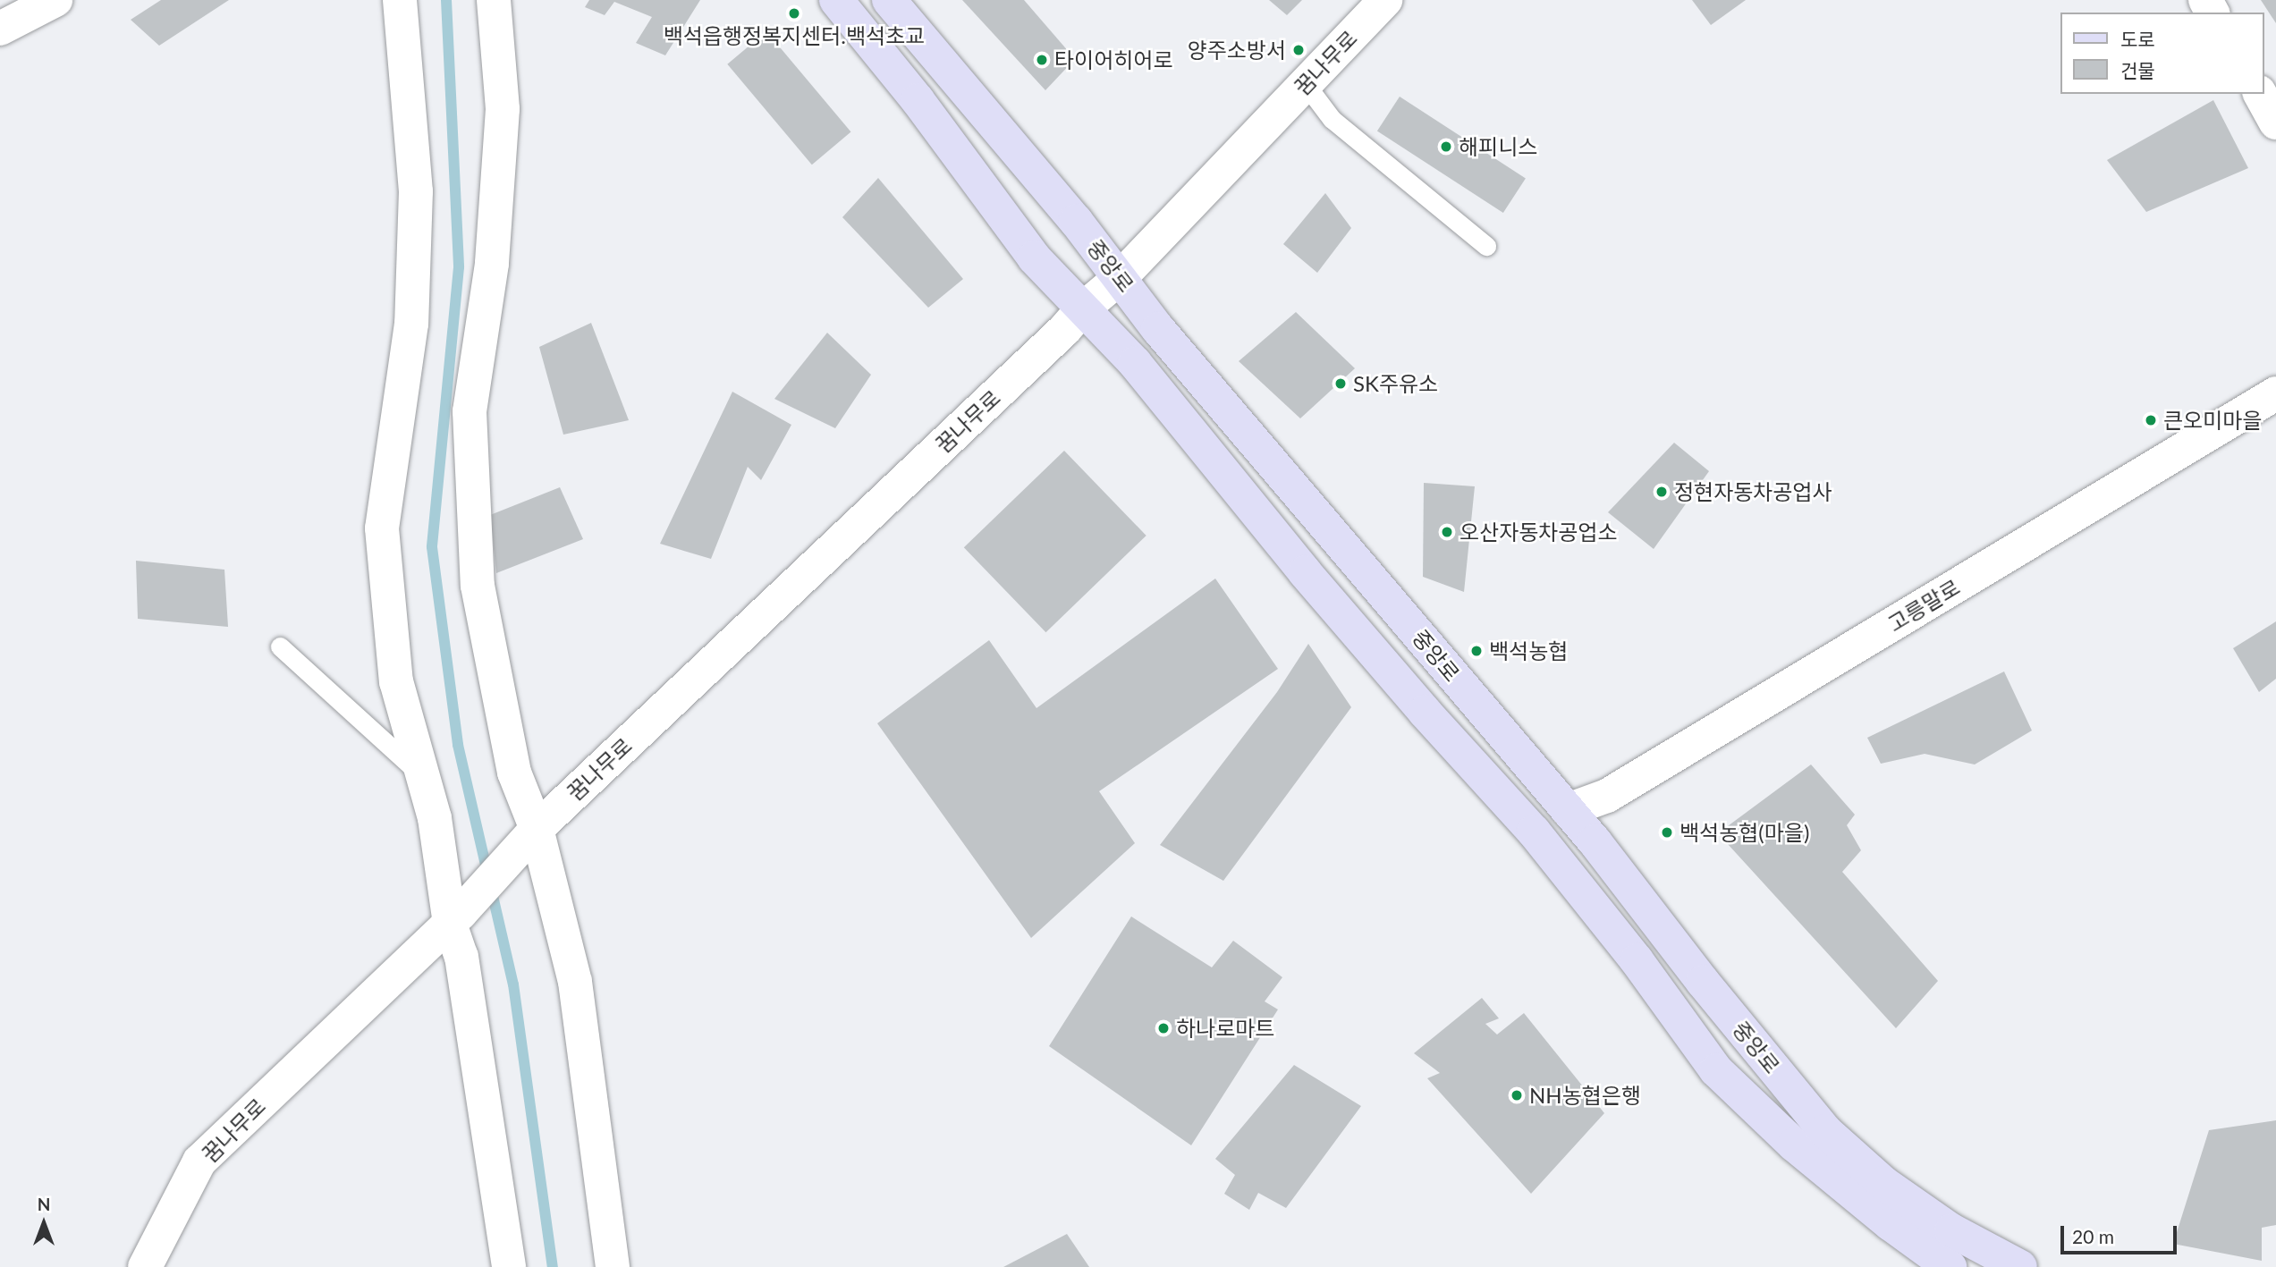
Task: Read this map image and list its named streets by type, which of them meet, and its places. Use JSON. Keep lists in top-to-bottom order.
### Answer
{
  "streets": {
    "main road": ["중앙로"],
    "street": ["꿈나무로", "고릉말로"]
  },
  "crossings": [
    ["꿈나무로", "중앙로"],
    ["중앙로", "고릉말로"]
  ],
  "places": [
    "백석읍행정복지센터.백석초교",
    "양주소방서",
    "타이어히어로",
    "해피니스",
    "SK주유소",
    "큰오미마을",
    "정현자동차공업사",
    "오산자동차공업소",
    "백석농협",
    "백석농협(마을)",
    "하나로마트",
    "NH농협은행"
  ],
  "legend": ["도로", "건물"],
  "scale_bar": "20 m",
  "north": "top"
}
